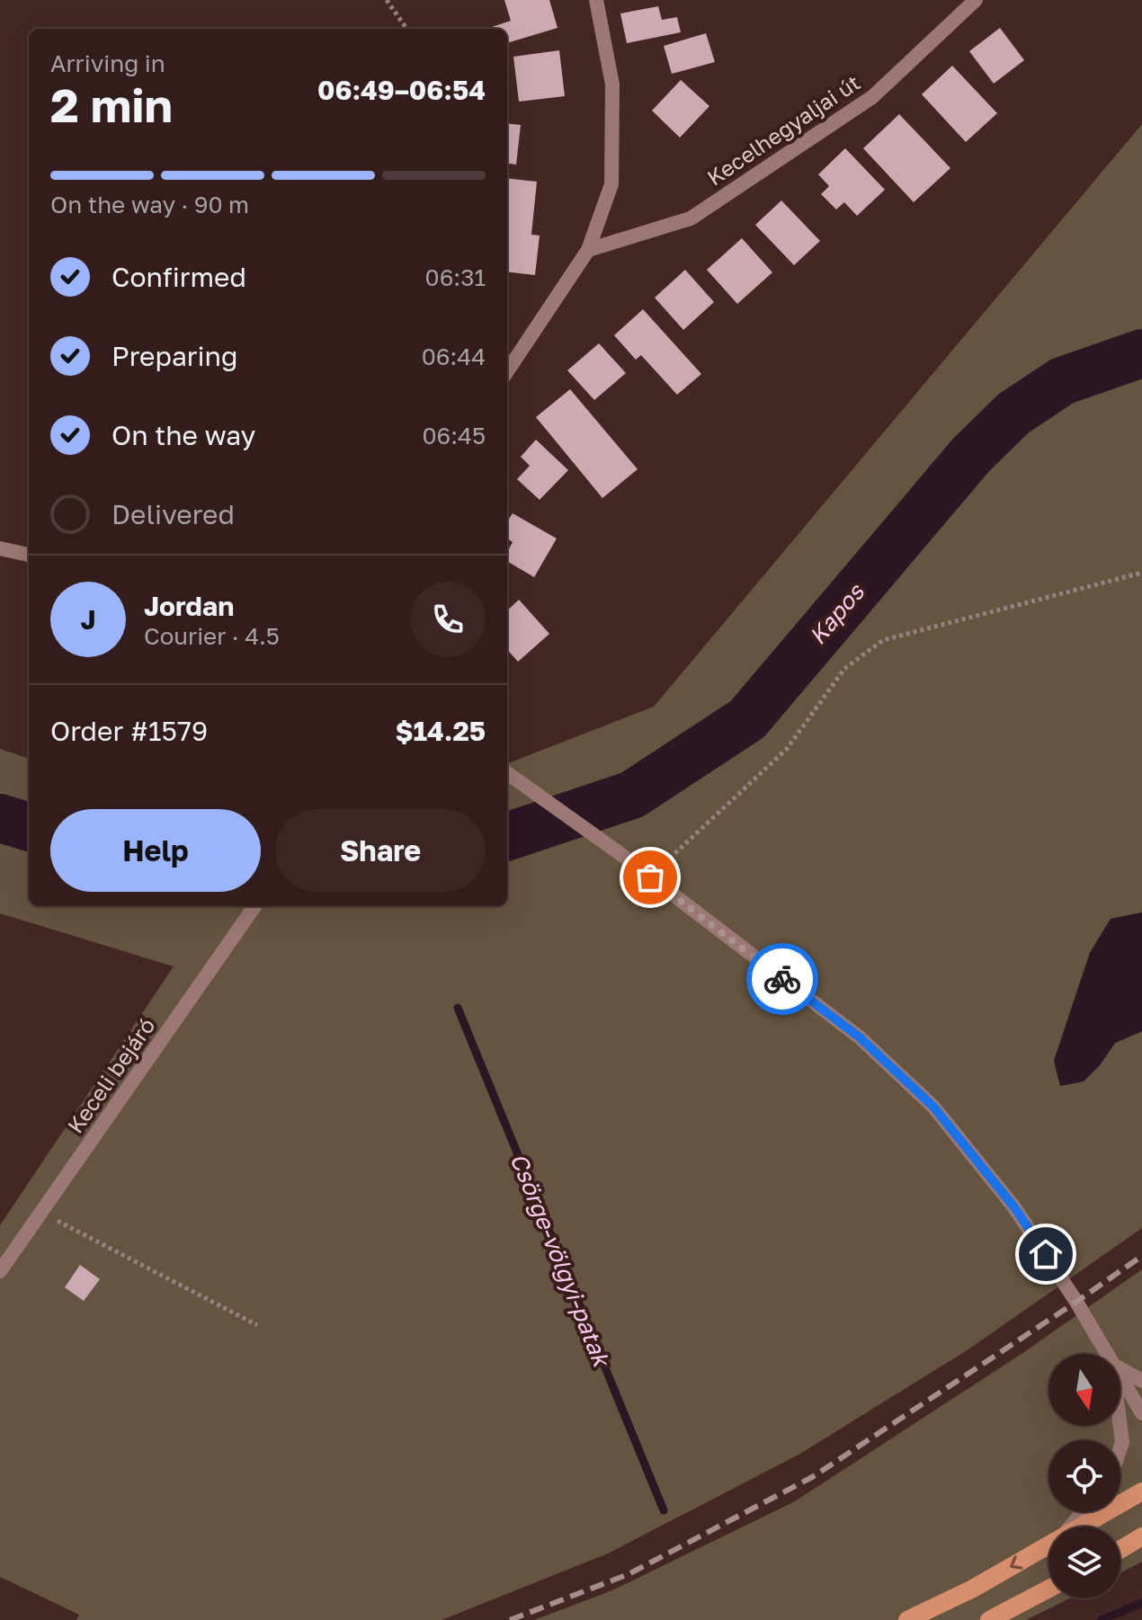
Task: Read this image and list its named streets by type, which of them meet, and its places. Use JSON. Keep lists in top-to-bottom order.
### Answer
{
  "streets": {
    "street": ["Kecelhegyaljai út", "Keceli bejáró"]
  },
  "water": ["Kapos", "Csörge-völgyi-patak"],
  "north": "bottom",
  "page": {
    "heading": ["2 min", "Arriving in", "06:49–06:54"],
    "panel": [
      "Jordan",
      "Courier · 4.5",
      "Order #1579",
      "$14.25"
    ],
    "bar": "On the way · 90 m",
    "list": [
      ["Confirmed", "06:31"],
      ["Preparing", "06:44"],
      ["On the way", "06:45"],
      "Delivered"
    ],
    "round": "J",
    "buttons": ["Help", "Share"]
  }
}
